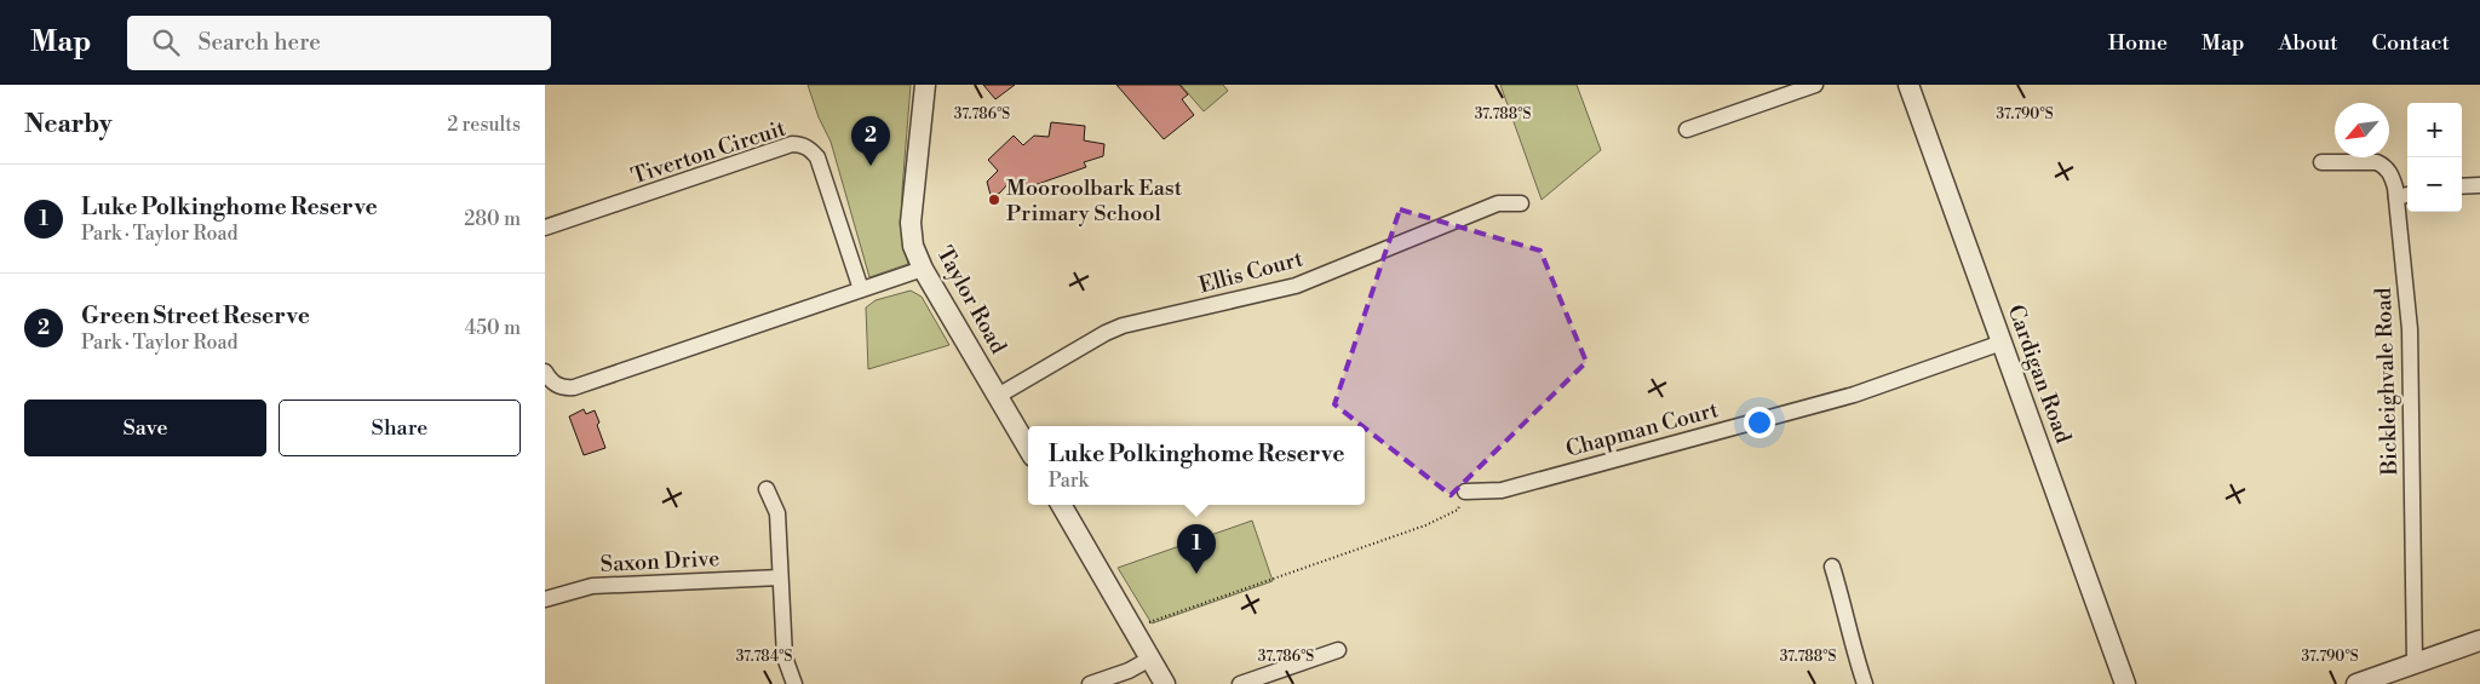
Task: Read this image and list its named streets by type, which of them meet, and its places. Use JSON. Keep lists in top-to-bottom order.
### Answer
{
  "streets": {
    "street": [
      "Tiverton Circuit",
      "Ellis Court",
      "Taylor Road",
      "Cardigan Road",
      "Bickleighvale Road",
      "Chapman Court",
      "Saxon Drive"
    ]
  },
  "crossings": [
    ["Ellis Court", "Taylor Road"],
    ["Cardigan Road", "Chapman Court"]
  ],
  "places": ["Mooroolbark East Primary School"],
  "north": "bottom left",
  "page": {
    "header": "Map",
    "search": "Search here",
    "nav": [
      "Home",
      "Map",
      "About",
      "Contact"
    ],
    "heading": ["Nearby", "2 results"],
    "map_buttons": ["+", "−"],
    "pins": ["2", "1"],
    "list": [
      {
        "mark": "1",
        "name": "Luke Polkinghome Reserve",
        "note": "Park · Taylor Road",
        "value": "280 m"
      },
      {
        "mark": "2",
        "name": "Green Street Reserve",
        "note": "Park · Taylor Road",
        "value": "450 m"
      }
    ],
    "buttons": ["Save", "Share"],
    "popup": ["Luke Polkinghome Reserve", "Park"]
  },
  "coordinates": [
    "37.786°S",
    "37.788°S",
    "37.790°S",
    "37.784°S"
  ]
}
